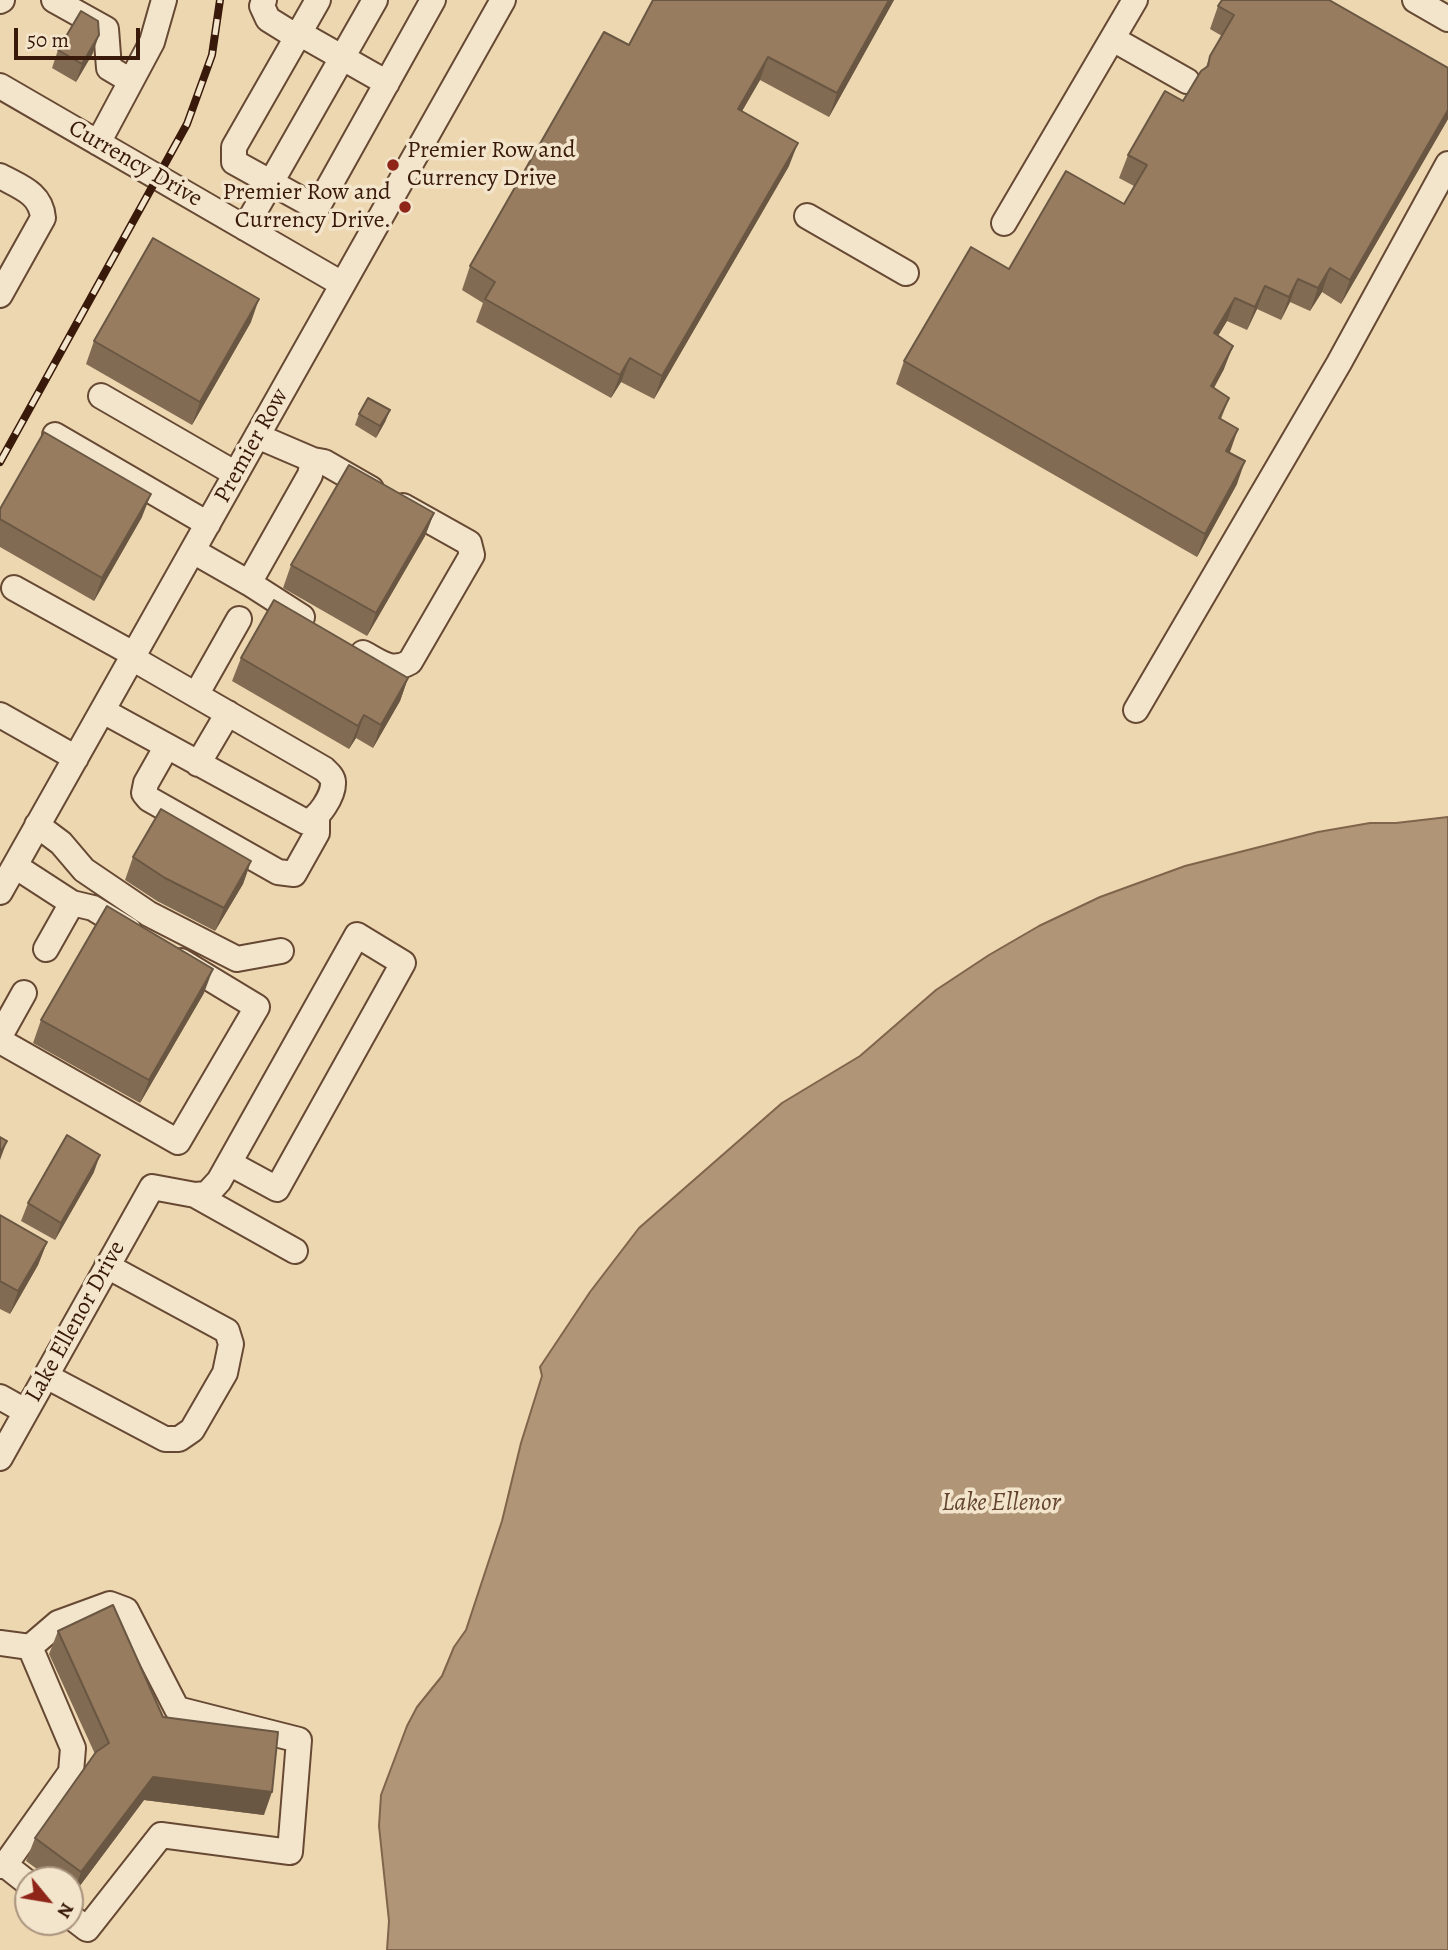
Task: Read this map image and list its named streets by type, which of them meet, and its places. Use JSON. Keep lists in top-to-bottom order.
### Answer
{
  "streets": {
    "street": ["Currency Drive", "Premier Row", "Lake Ellenor Drive"]
  },
  "crossings": [
    ["Currency Drive", "Premier Row"]
  ],
  "water": ["Lake Ellenor"],
  "places": ["Premier Row and Currency Drive", "Premier Row and Currency Drive."],
  "scale_bar": "50 m",
  "north": "bottom right"
}
